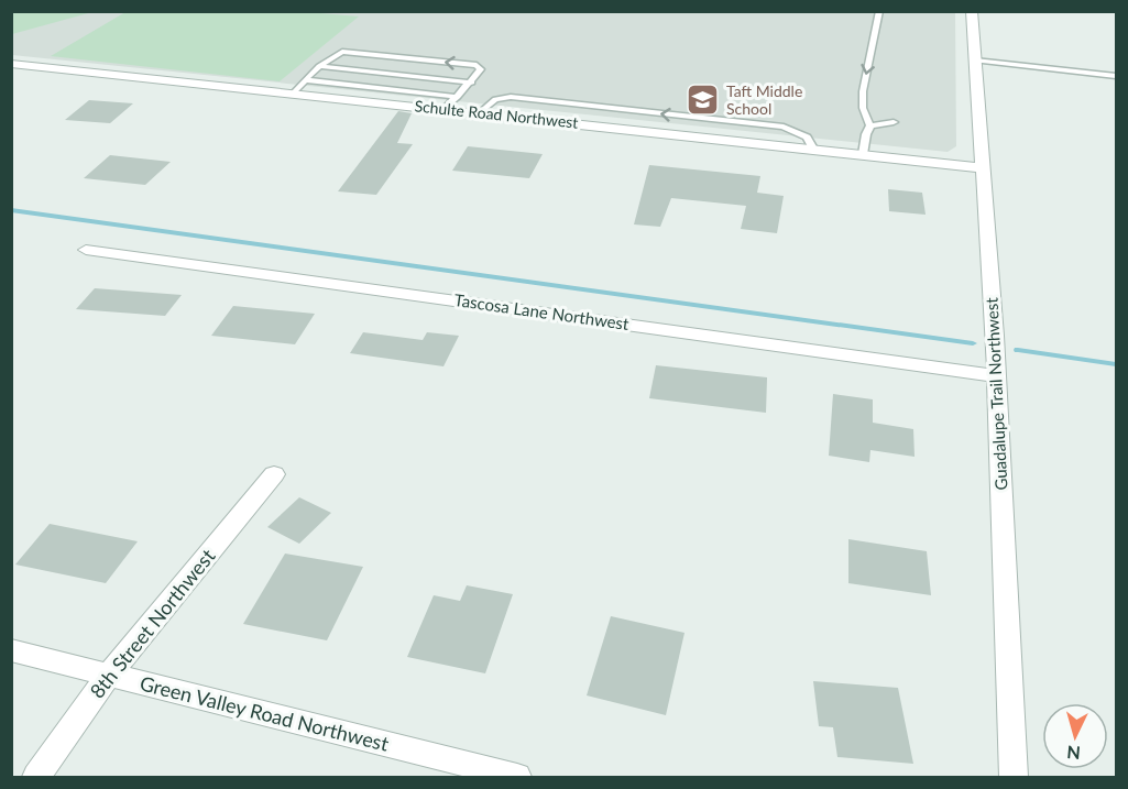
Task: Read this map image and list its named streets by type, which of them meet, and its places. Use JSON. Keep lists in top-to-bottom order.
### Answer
{
  "streets": {
    "street": [
      "Schulte Road Northwest",
      "Tascosa Lane Northwest",
      "Guadalupe Trail Northwest",
      "8th Street Northwest",
      "Green Valley Road Northwest"
    ]
  },
  "crossings": [
    ["Schulte Road Northwest", "Guadalupe Trail Northwest"],
    ["Tascosa Lane Northwest", "Guadalupe Trail Northwest"],
    ["8th Street Northwest", "Green Valley Road Northwest"]
  ],
  "places": {
    "school or university": ["Taft Middle School"]
  },
  "north": "bottom"
}
